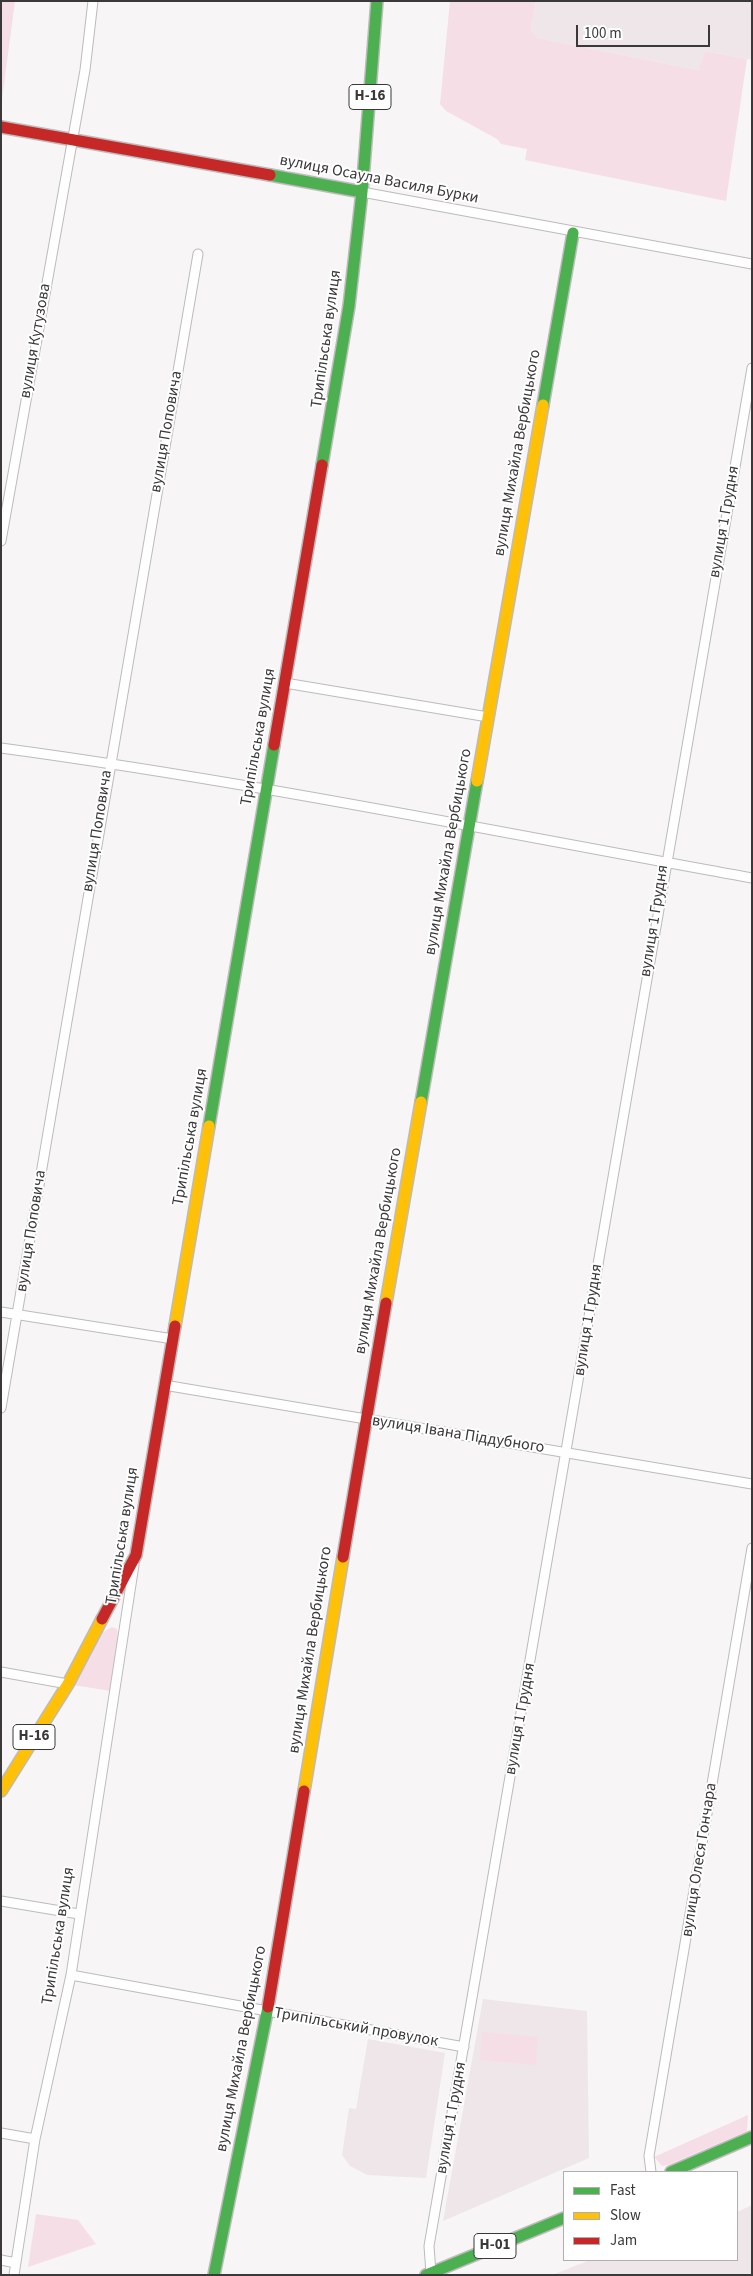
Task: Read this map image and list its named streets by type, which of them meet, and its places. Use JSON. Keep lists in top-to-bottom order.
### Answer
{
  "streets": {
    "street": [
      "Н-16",
      "вулиця Осаула Василя Бурки",
      "Трипільська вулиця",
      "вулиця Кутузова",
      "вулиця Поповича",
      "вулиця Михайла Вербицького",
      "вулиця 1 Грудня",
      "вулиця Івана Піддубного",
      "вулиця Олеся Гончара",
      "Трипільський провулок",
      "Н-01"
    ]
  },
  "crossings": [
    ["вулиця Осаула Василя Бурки", "Трипільська вулиця"],
    ["вулиця Осаула Василя Бурки", "вулиця Кутузова"],
    ["вулиця Осаула Василя Бурки", "вулиця Михайла Вербицького"],
    ["Трипільська вулиця", "вулиця Івана Піддубного"],
    ["Трипільська вулиця", "Трипільський провулок"],
    ["вулиця Михайла Вербицького", "вулиця Івана Піддубного"],
    ["вулиця Михайла Вербицького", "Трипільський провулок"],
    ["вулиця 1 Грудня", "вулиця Івана Піддубного"],
    ["вулиця 1 Грудня", "Трипільський провулок"],
    ["вулиця 1 Грудня", "Н-01"]
  ],
  "legend": ["Fast", "Slow", "Jam"],
  "scale_bar": "100 m"
}
